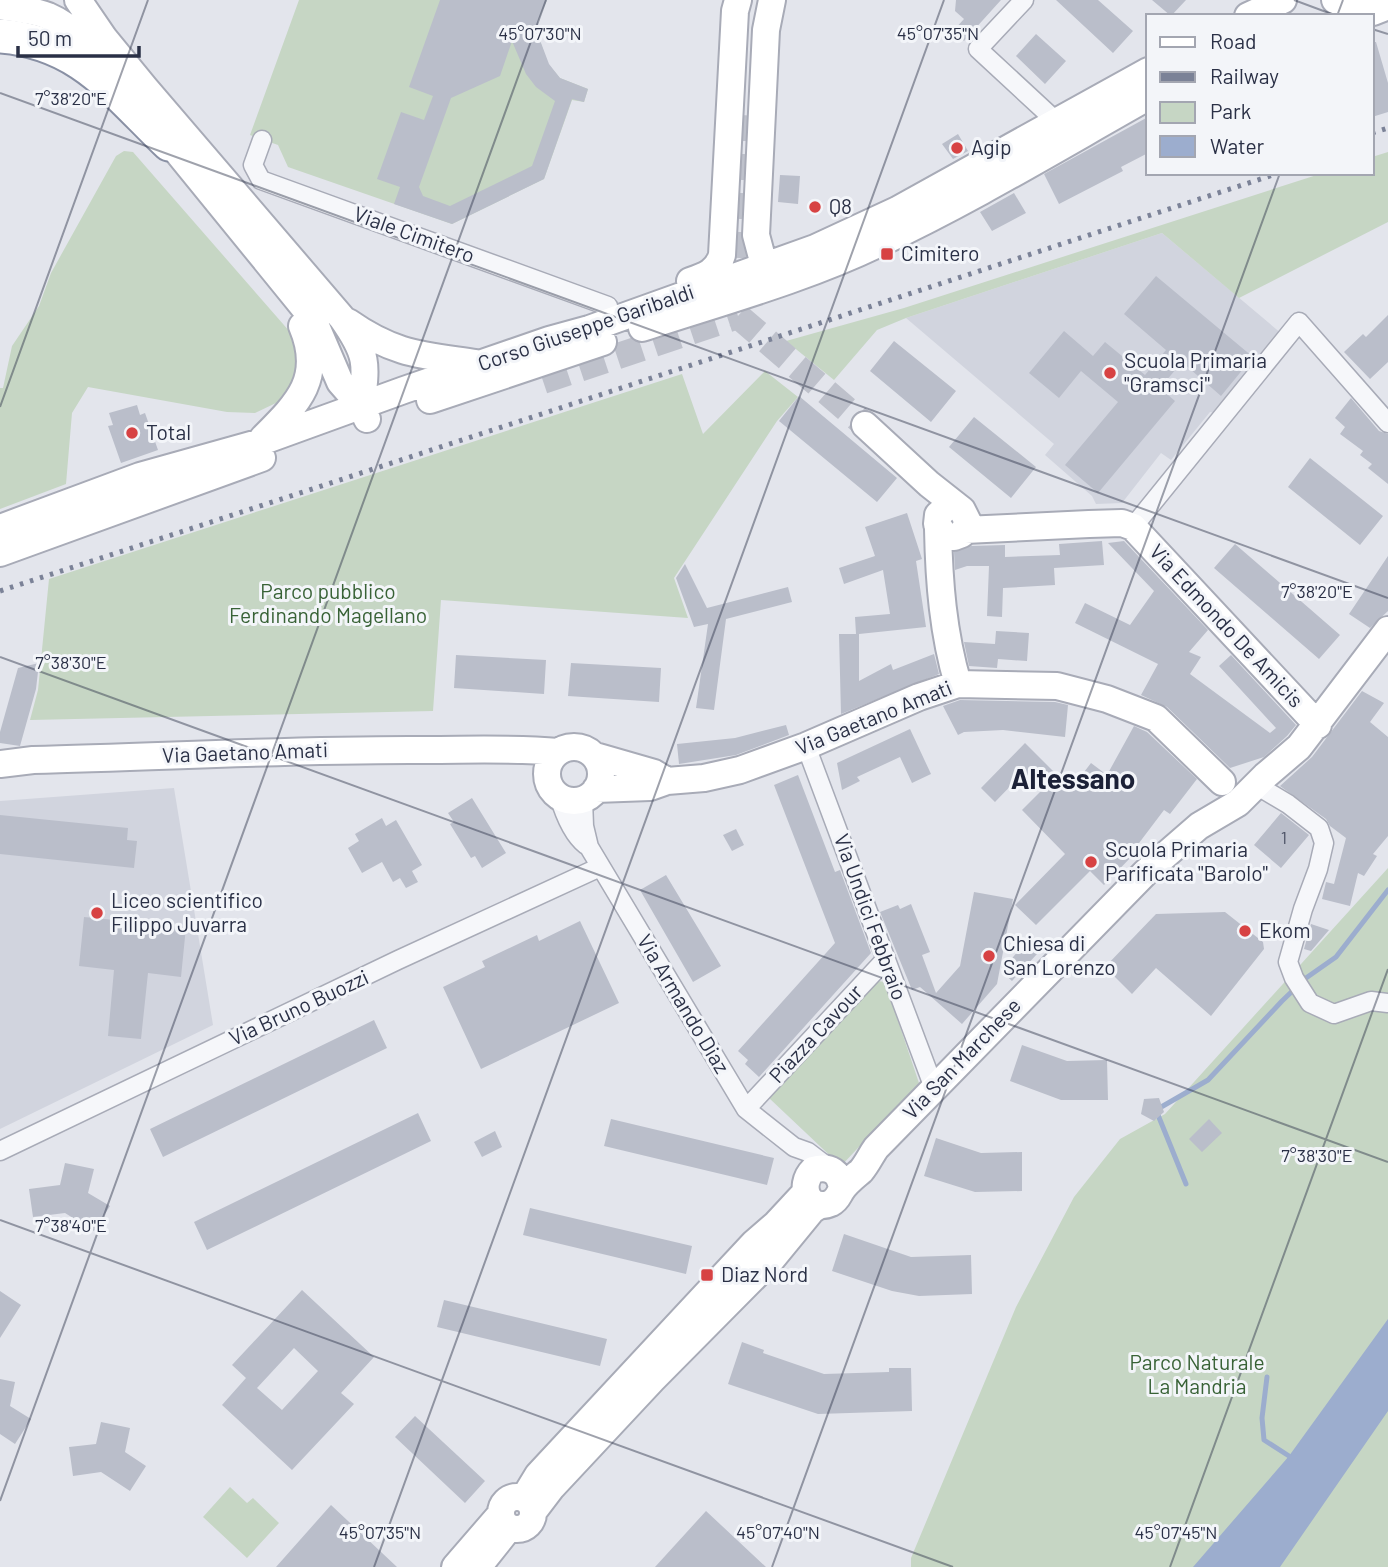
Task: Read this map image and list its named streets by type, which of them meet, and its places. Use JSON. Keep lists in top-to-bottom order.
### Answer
{
  "streets": {
    "street": [
      "Viale Cimitero",
      "Corso Giuseppe Garibaldi",
      "Via Edmondo De Amicis",
      "Via Gaetano Amati",
      "Via Undici Febbraio",
      "Via Armando Diaz",
      "Via Bruno Buozzi",
      "Piazza Cavour",
      "Via San Marchese"
    ]
  },
  "crossings": [
    ["Via Edmondo De Amicis", "Via San Marchese"],
    ["Via Gaetano Amati", "Via Undici Febbraio"],
    ["Via Gaetano Amati", "Via Armando Diaz"],
    ["Via Gaetano Amati", "Via San Marchese"],
    ["Via Undici Febbraio", "Piazza Cavour"],
    ["Via Undici Febbraio", "Via San Marchese"],
    ["Via Armando Diaz", "Via Bruno Buozzi"],
    ["Via Armando Diaz", "Piazza Cavour"],
    ["Via Armando Diaz", "Via San Marchese"]
  ],
  "districts": ["Altessano"],
  "parks": ["Parco pubblico Ferdinando Magellano", "Parco Naturale La Mandria"],
  "places": {
    "other": [
      "Agip",
      "Q8",
      "Scuola Primaria \"Gramsci\"",
      "Total",
      "Scuola Primaria Parificata \"Barolo\"",
      "Liceo scientifico Filippo Juvarra",
      "Ekom",
      "Chiesa di San Lorenzo"
    ],
    "transit": ["Cimitero", "Diaz Nord"]
  },
  "house_numbers": ["1"],
  "legend": [
    "Road",
    "Railway",
    "Park",
    "Water"
  ],
  "scale_bar": "50 m",
  "coordinates": [
    "45°07'30\"N",
    "45°07'35\"N",
    "7°38'20\"E",
    "7°38'30\"E",
    "7°38'40\"E",
    "45°07'40\"N",
    "45°07'45\"N"
  ]
}
